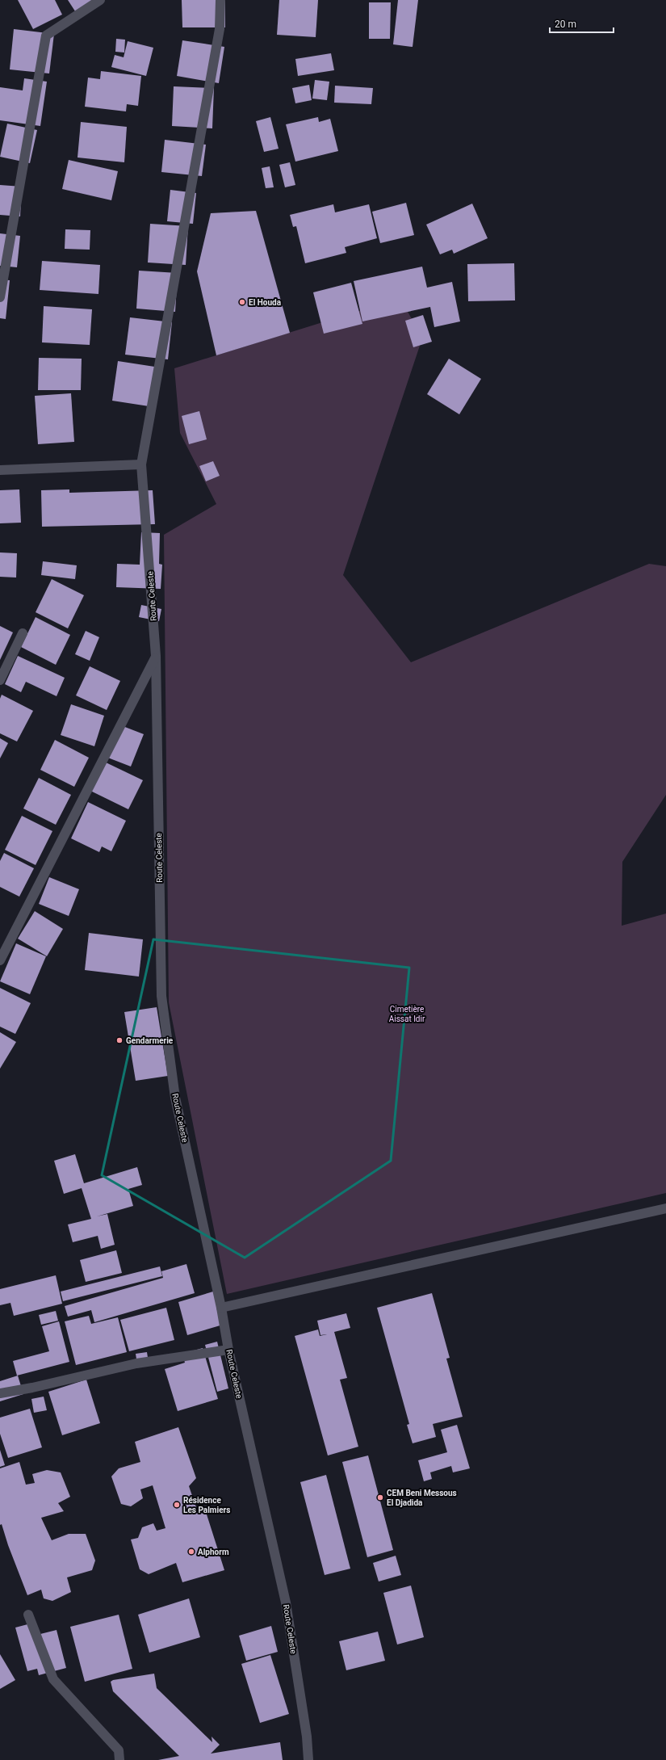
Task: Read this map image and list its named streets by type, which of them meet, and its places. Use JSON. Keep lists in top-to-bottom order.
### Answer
{
  "streets": {
    "street": ["Route Celeste"]
  },
  "parks": ["Cimetière Aissat Idir"],
  "places": [
    "El Houda",
    "Gendarmerie",
    "CEM Beni Messous El Djadida",
    "Résidence Les Palmiers",
    "Alphorm"
  ],
  "scale_bar": "20 m"
}
